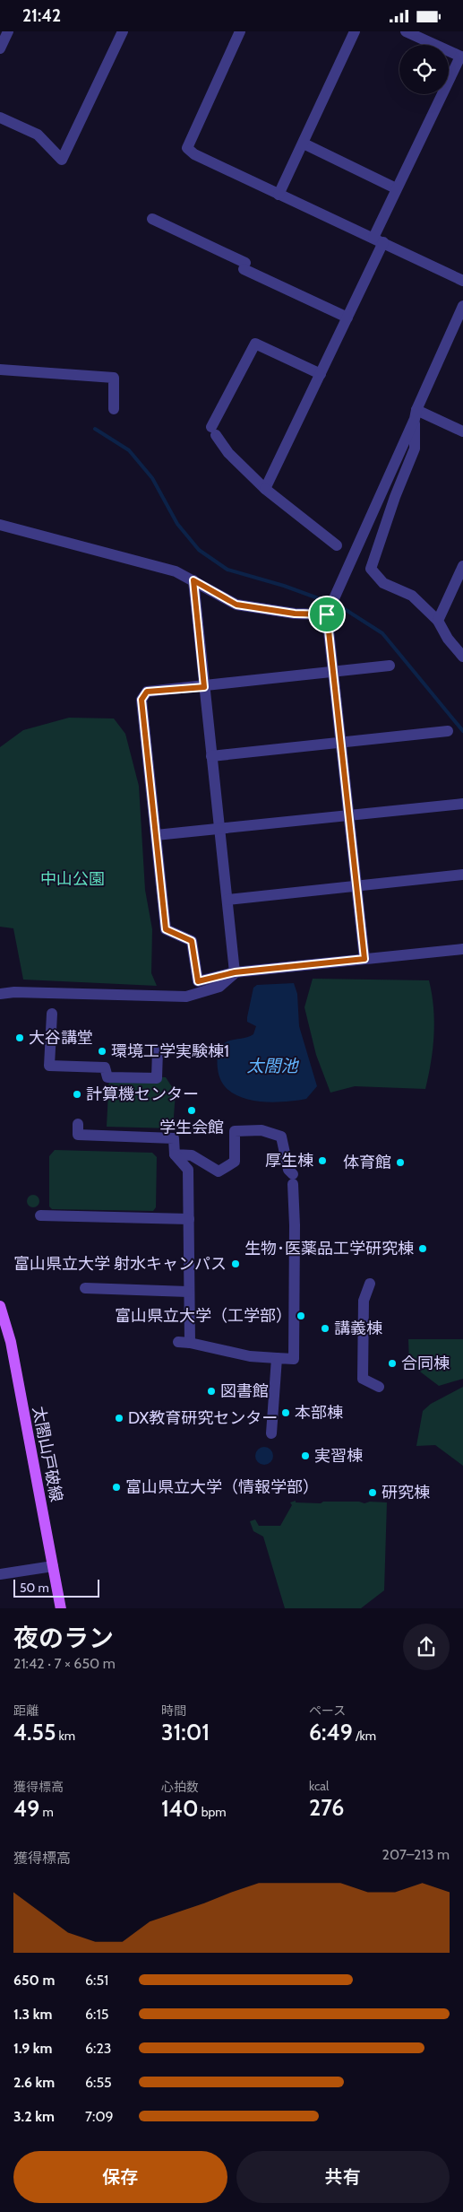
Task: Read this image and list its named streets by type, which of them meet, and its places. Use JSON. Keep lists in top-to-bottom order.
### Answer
{
  "streets": {
    "main road": ["太閤山戸破線"]
  },
  "water": ["太閤池"],
  "parks": ["中山公園"],
  "places": [
    "大谷講堂",
    "環境工学実験棟1",
    "計算機センター",
    "学生会館",
    "厚生棟",
    "体育館",
    "生物･医薬品工学研究棟",
    "富山県立大学 射水キャンパス",
    "富山県立大学（工学部）",
    "講義棟",
    "合同棟",
    "図書館",
    "本部棟",
    "DX教育研究センター",
    "実習棟",
    "富山県立大学（情報学部）",
    "研究棟"
  ],
  "scale_bar": "50 m",
  "page": {
    "status": "21:42",
    "scale": "50 m",
    "heading": ["夜のラン", "21:42 · 7 × 650 m"],
    "stats": [
      ["距離", "4.55 km"],
      ["時間", "31:01"],
      ["ペース", "6:49 /km"],
      ["獲得標高", "49 m"],
      ["心拍数", "140 bpm"],
      ["kcal", "276"]
    ],
    "chart": ["獲得標高", "207–213 m"],
    "list": [
      {
        "name": "650 m",
        "note": "6:51"
      },
      {
        "name": "1.3 km",
        "note": "6:15"
      },
      {
        "name": "1.9 km",
        "note": "6:23"
      },
      {
        "name": "2.6 km",
        "note": "6:55"
      },
      {
        "name": "3.2 km",
        "note": "7:09"
      }
    ],
    "buttons": ["保存", "共有"]
  }
}
